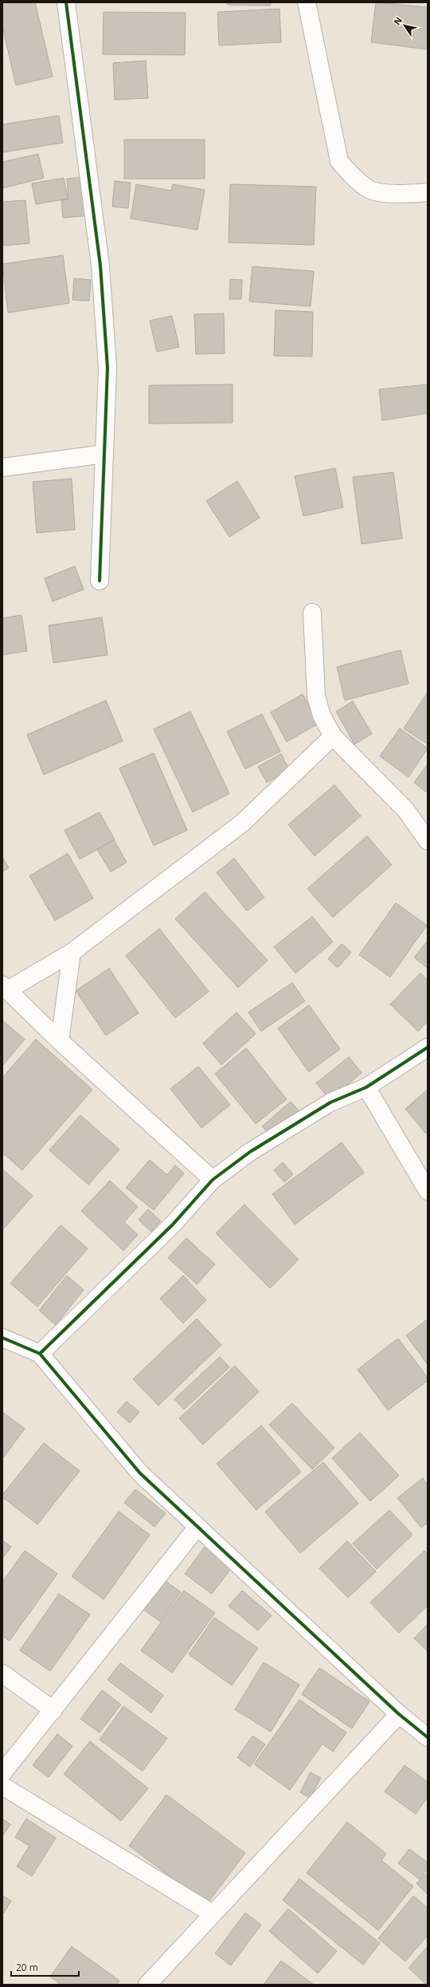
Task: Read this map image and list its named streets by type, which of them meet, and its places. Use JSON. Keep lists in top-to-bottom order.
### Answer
{
  "scale_bar": "20 m",
  "north": "top left"
}
